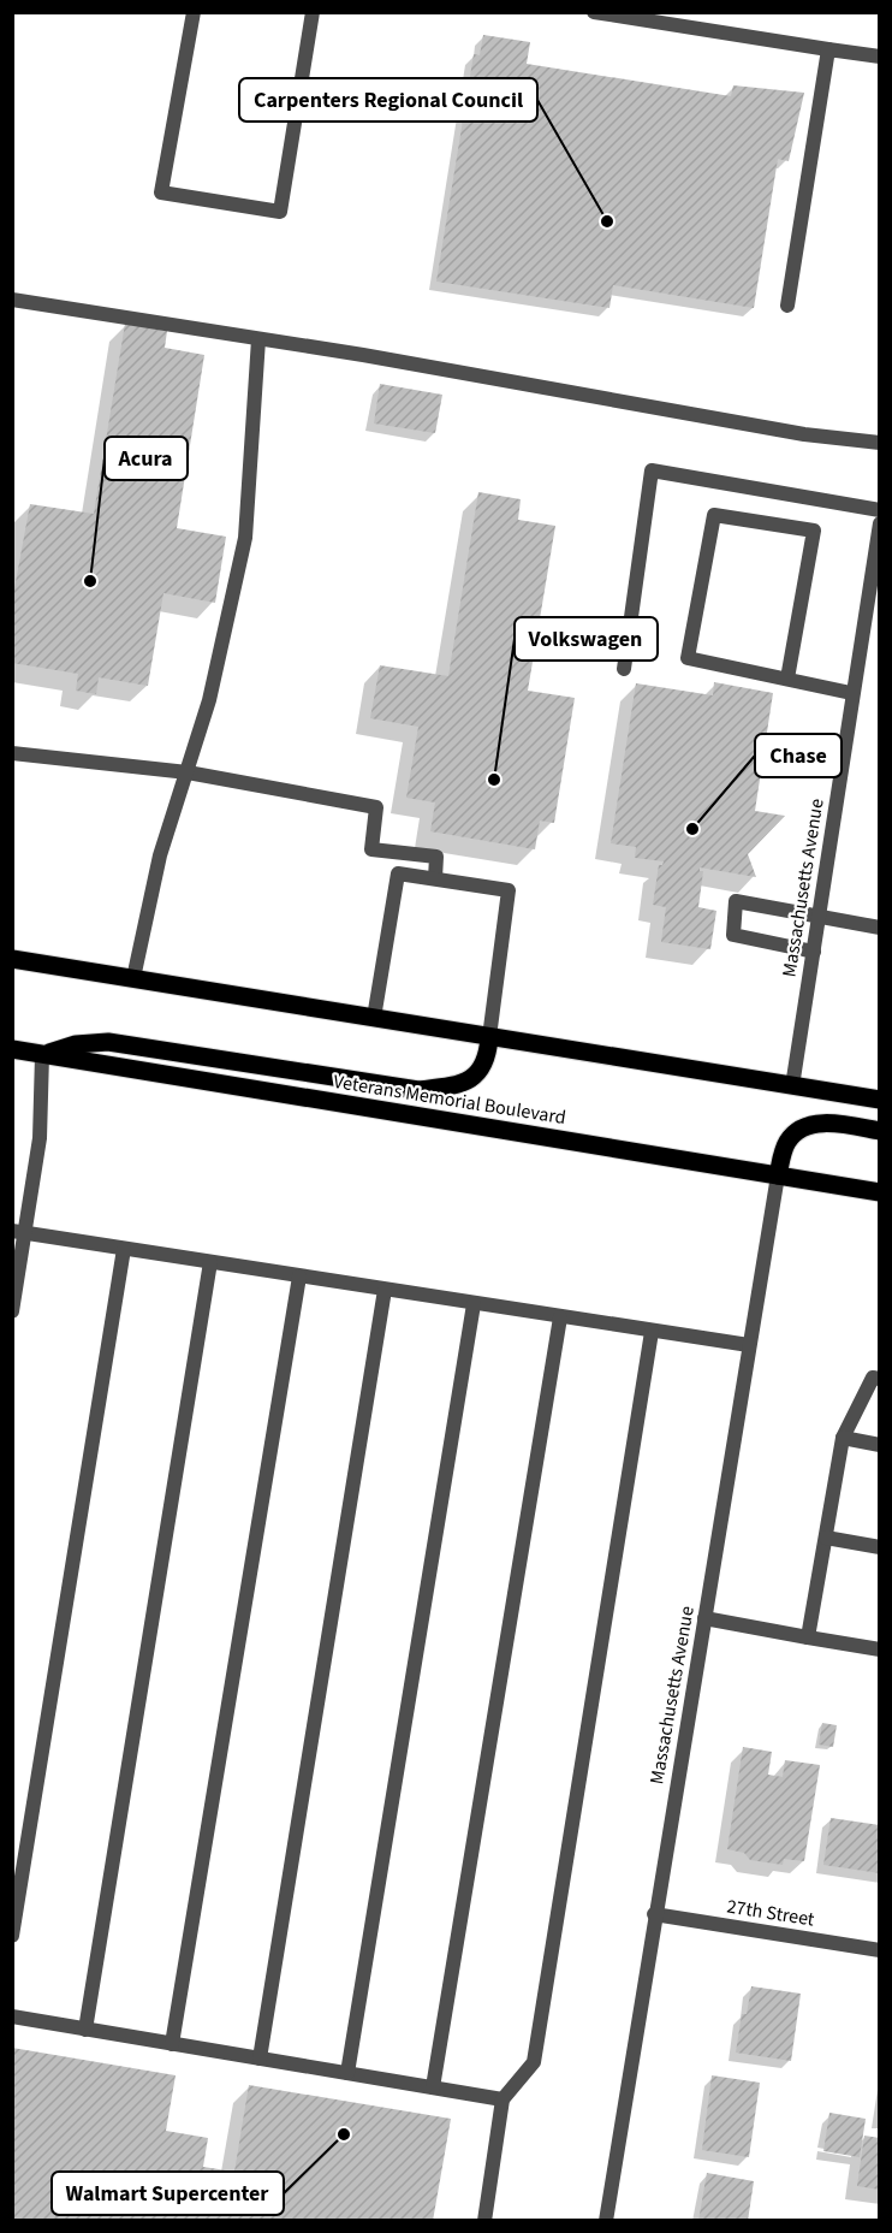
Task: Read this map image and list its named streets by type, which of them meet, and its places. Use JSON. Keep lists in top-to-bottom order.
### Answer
{
  "streets": {
    "main road": ["Veterans Memorial Boulevard"],
    "street": ["Massachusetts Avenue", "27th Street"]
  },
  "crossings": [
    ["Massachusetts Avenue", "Veterans Memorial Boulevard"],
    ["Massachusetts Avenue", "27th Street"]
  ],
  "places": [
    "Carpenters Regional Council",
    "Acura",
    "Volkswagen",
    "Chase",
    "Walmart Supercenter"
  ]
}
